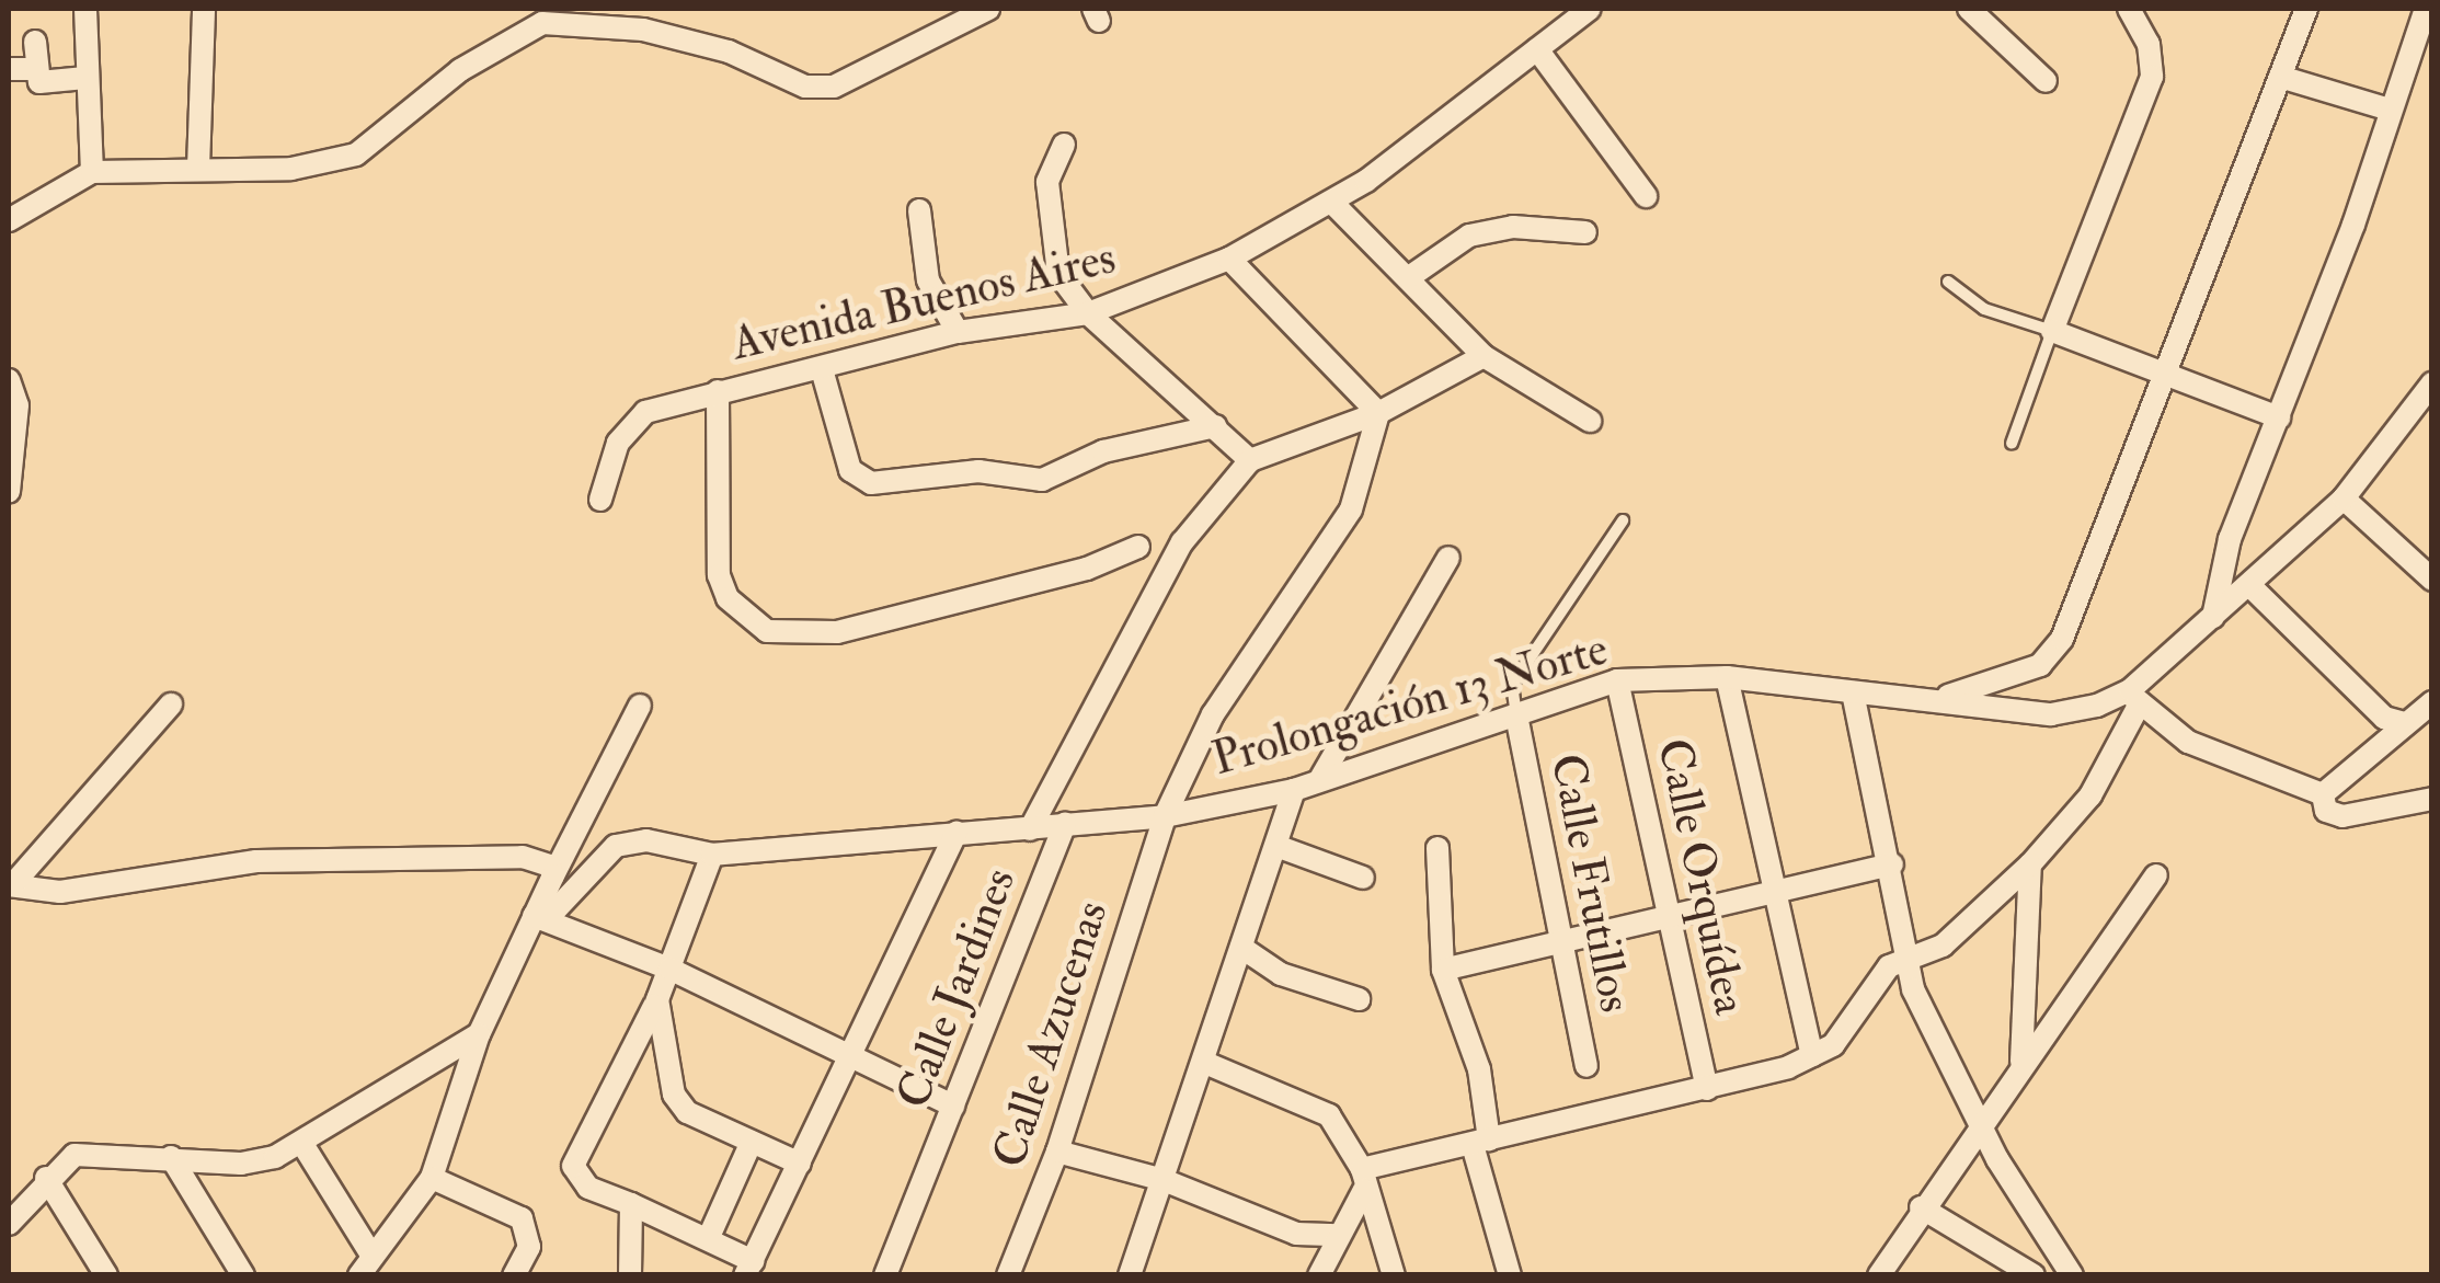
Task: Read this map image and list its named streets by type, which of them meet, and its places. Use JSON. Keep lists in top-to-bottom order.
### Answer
{
  "streets": {
    "street": [
      "Avenida Buenos Aires",
      "Prolongación 13 Norte",
      "Calle Orquídea",
      "Calle Frutillos",
      "Calle Jardines",
      "Calle Azucenas"
    ]
  },
  "crossings": [
    ["Prolongación 13 Norte", "Calle Orquídea"],
    ["Prolongación 13 Norte", "Calle Frutillos"],
    ["Prolongación 13 Norte", "Calle Jardines"],
    ["Prolongación 13 Norte", "Calle Azucenas"]
  ]
}
